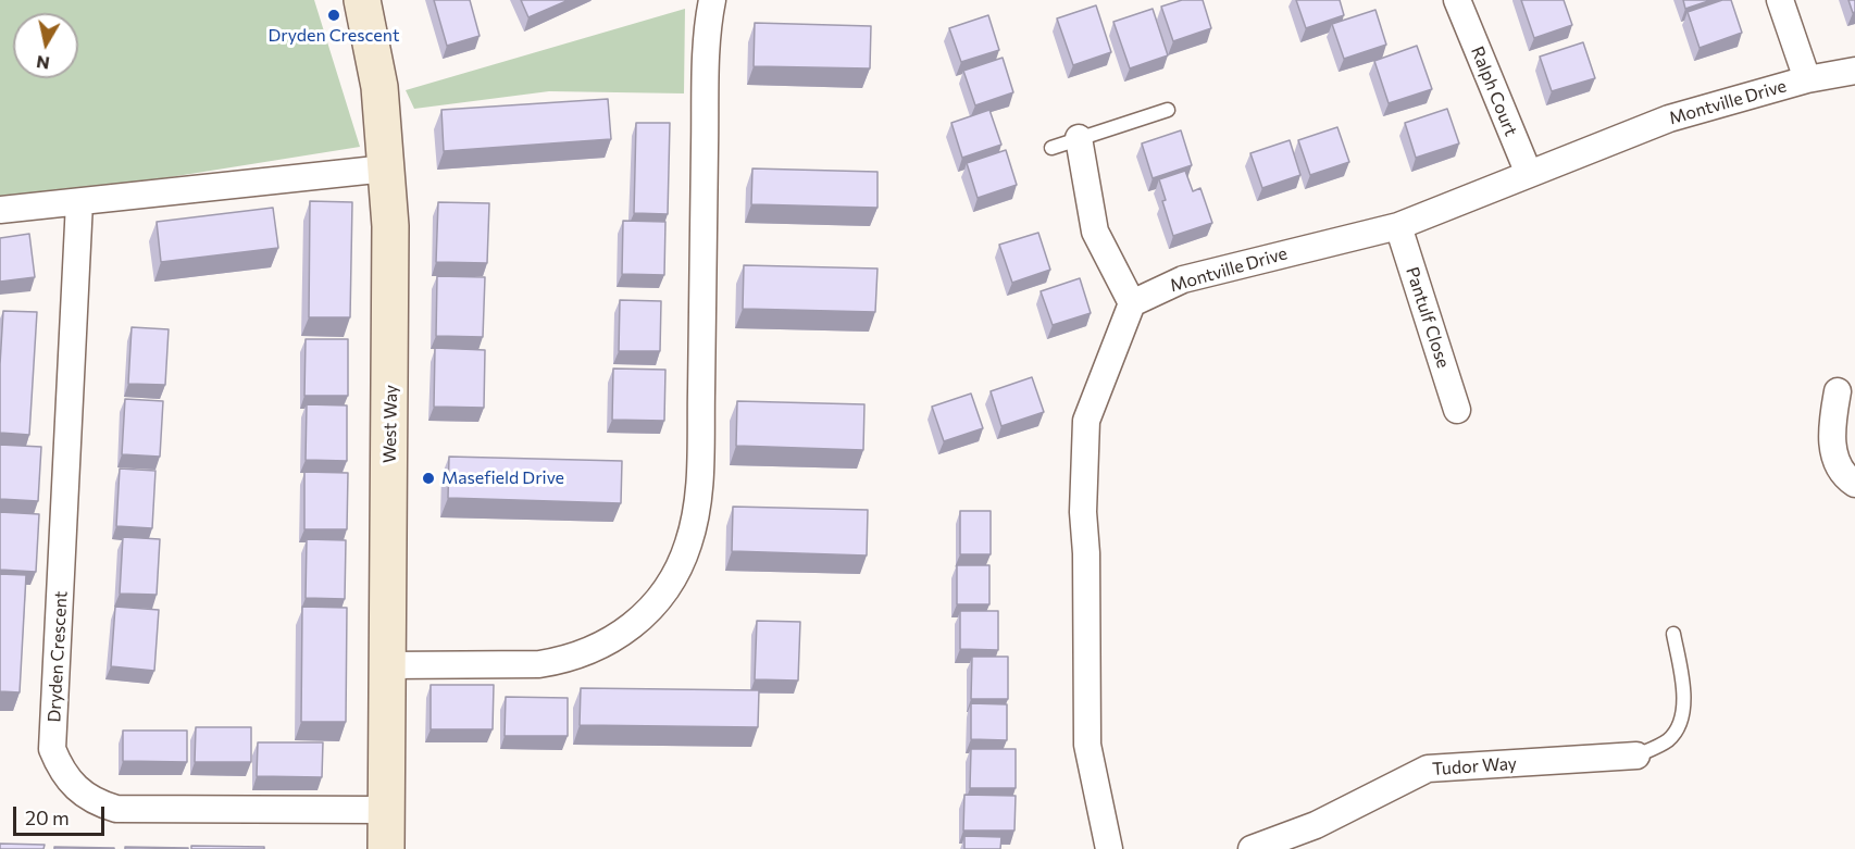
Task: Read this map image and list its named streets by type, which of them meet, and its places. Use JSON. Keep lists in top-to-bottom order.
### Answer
{
  "streets": {
    "street": [
      "Ralph Court",
      "Montville Drive",
      "Pantulf Close",
      "West Way",
      "Dryden Crescent",
      "Tudor Way"
    ]
  },
  "crossings": [
    ["Ralph Court", "Montville Drive"],
    ["Montville Drive", "Pantulf Close"],
    ["West Way", "Dryden Crescent"]
  ],
  "places": ["Dryden Crescent", "Masefield Drive"],
  "scale_bar": "20 m",
  "north": "bottom"
}
